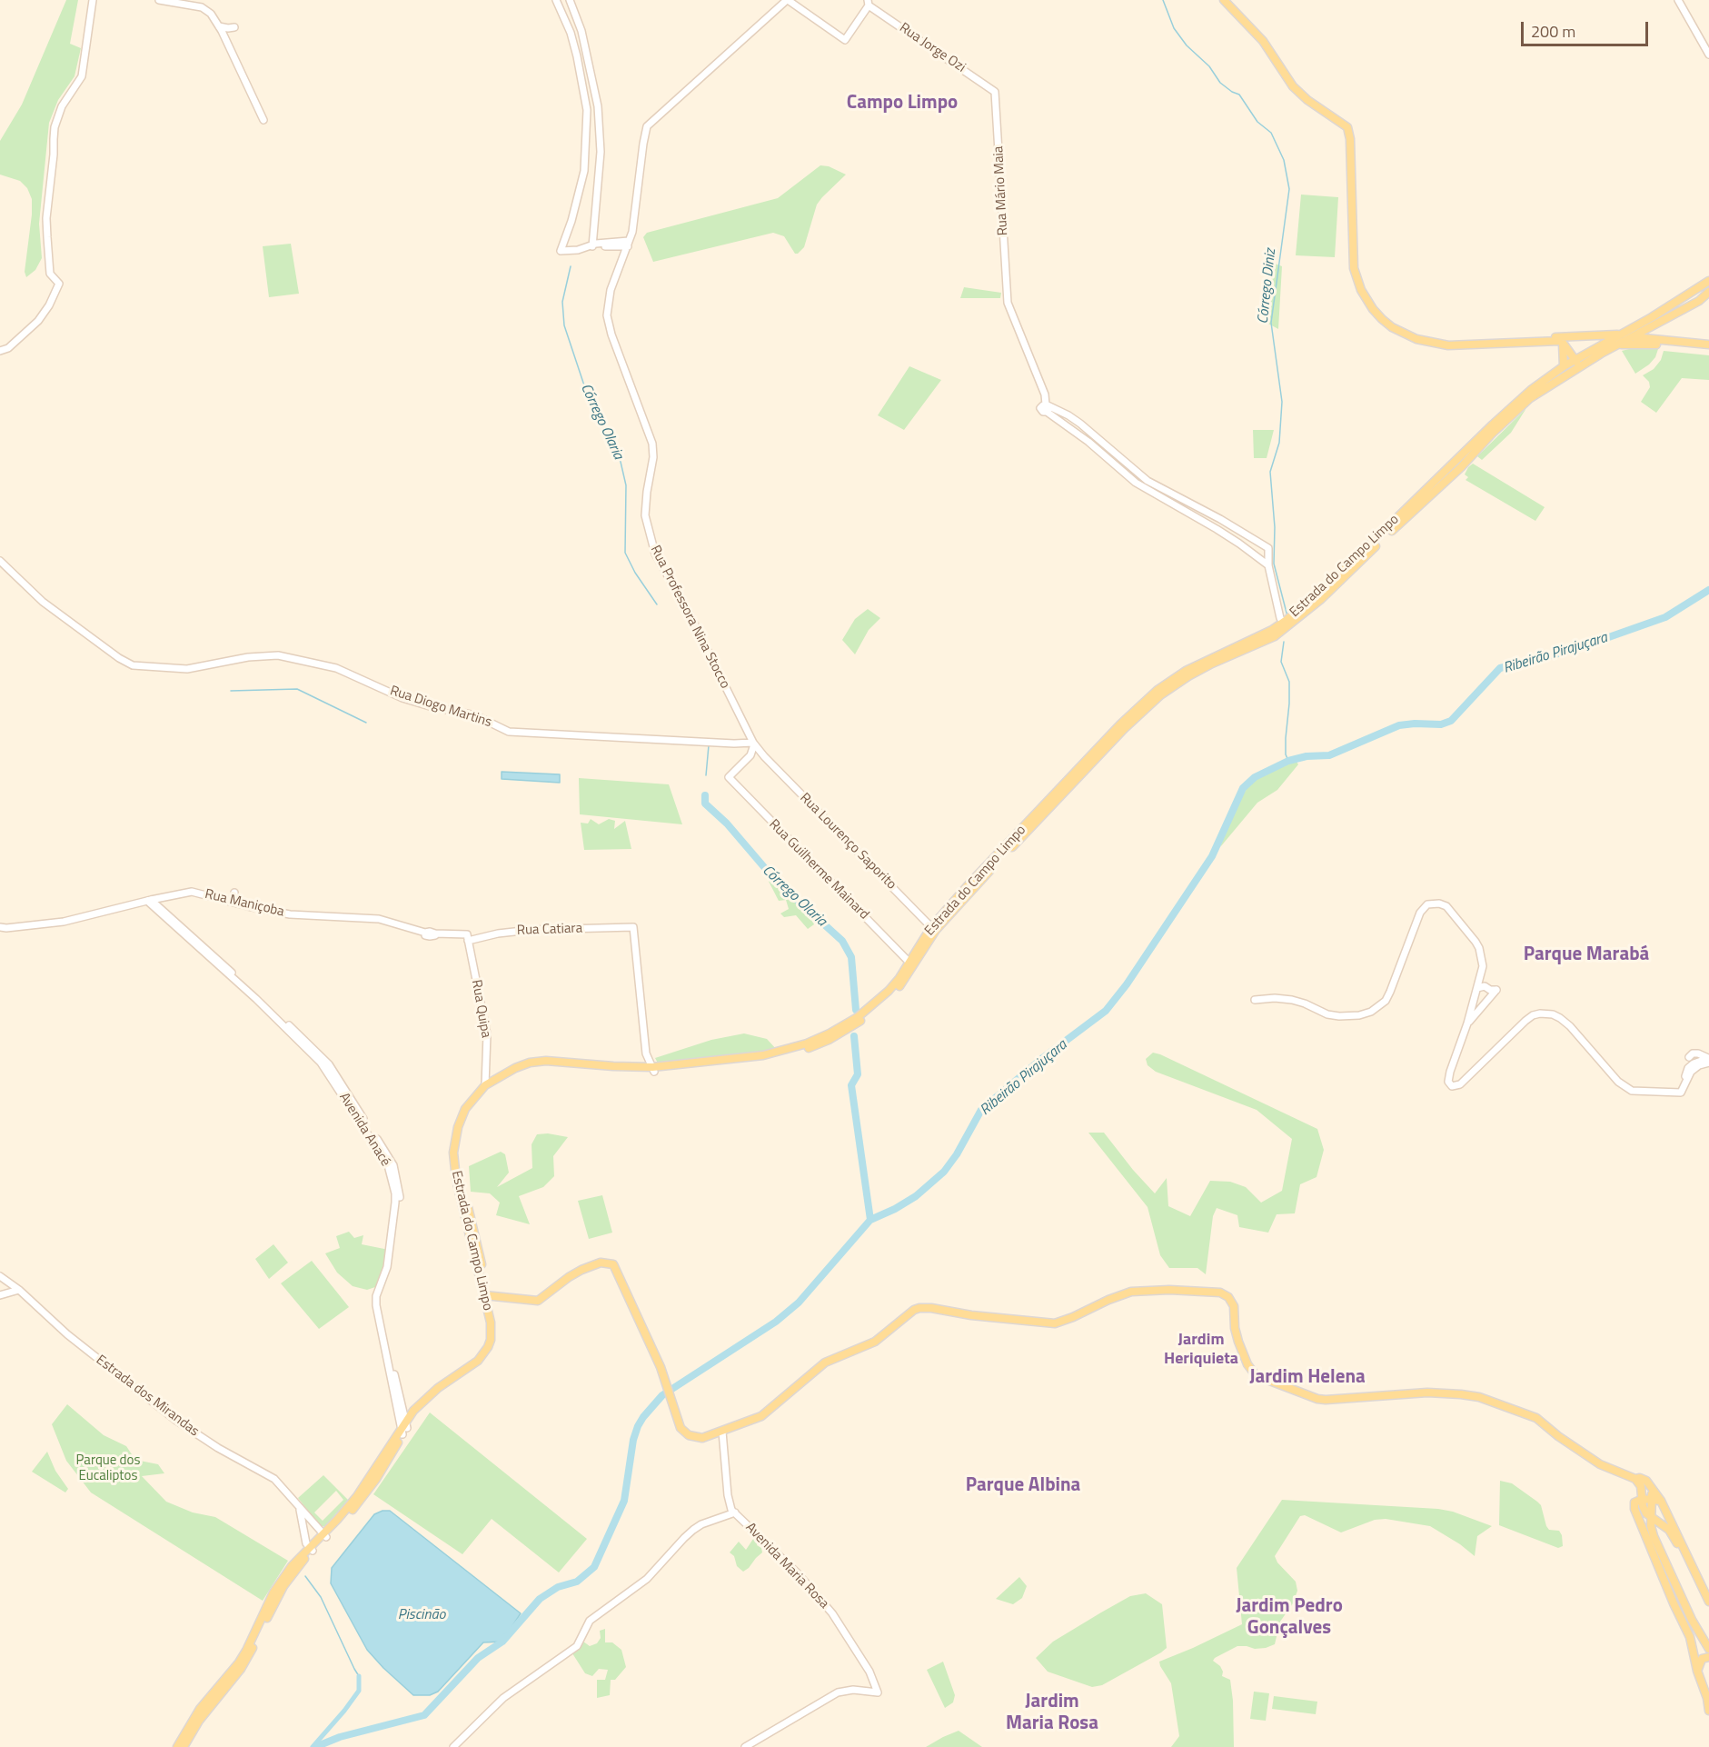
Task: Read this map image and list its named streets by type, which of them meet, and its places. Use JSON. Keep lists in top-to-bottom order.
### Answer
{
  "streets": {
    "main road": ["Estrada do Campo Limpo"],
    "street": [
      "Rua Jorge Ozi",
      "Rua Mário Maia",
      "Rua Professora Nina Stocco",
      "Rua Diogo Martins",
      "Rua Lourenço Saporito",
      "Rua Guilherme Mainard",
      "Rua Maniçoba",
      "Rua Catiara",
      "Rua Quipa",
      "Avenida Anacé",
      "Estrada dos Mirandas",
      "Avenida Maria Rosa"
    ]
  },
  "crossings": [
    ["Rua Jorge Ozi", "Rua Mário Maia"],
    ["Estrada do Campo Limpo", "Rua Lourenço Saporito"],
    ["Estrada do Campo Limpo", "Rua Guilherme Mainard"],
    ["Estrada do Campo Limpo", "Rua Catiara"],
    ["Estrada do Campo Limpo", "Rua Quipa"],
    ["Estrada do Campo Limpo", "Avenida Anacé"],
    ["Estrada do Campo Limpo", "Estrada dos Mirandas"],
    ["Rua Professora Nina Stocco", "Rua Diogo Martins"],
    ["Rua Professora Nina Stocco", "Rua Lourenço Saporito"],
    ["Rua Diogo Martins", "Rua Lourenço Saporito"],
    ["Rua Maniçoba", "Rua Catiara"],
    ["Rua Maniçoba", "Rua Quipa"],
    ["Rua Maniçoba", "Avenida Anacé"],
    ["Rua Catiara", "Rua Quipa"]
  ],
  "districts": [
    "Campo Limpo",
    "Parque Marabá",
    "Jardim Heriquieta",
    "Jardim Helena",
    "Parque Albina",
    "Jardim Pedro Gonçalves",
    "Jardim Maria Rosa"
  ],
  "water": [
    "Córrego Diniz",
    "Córrego Olaria",
    "Ribeirão Pirajuçara",
    "Piscinão"
  ],
  "parks": ["Parque dos Eucaliptos"],
  "scale_bar": "200 m"
}
